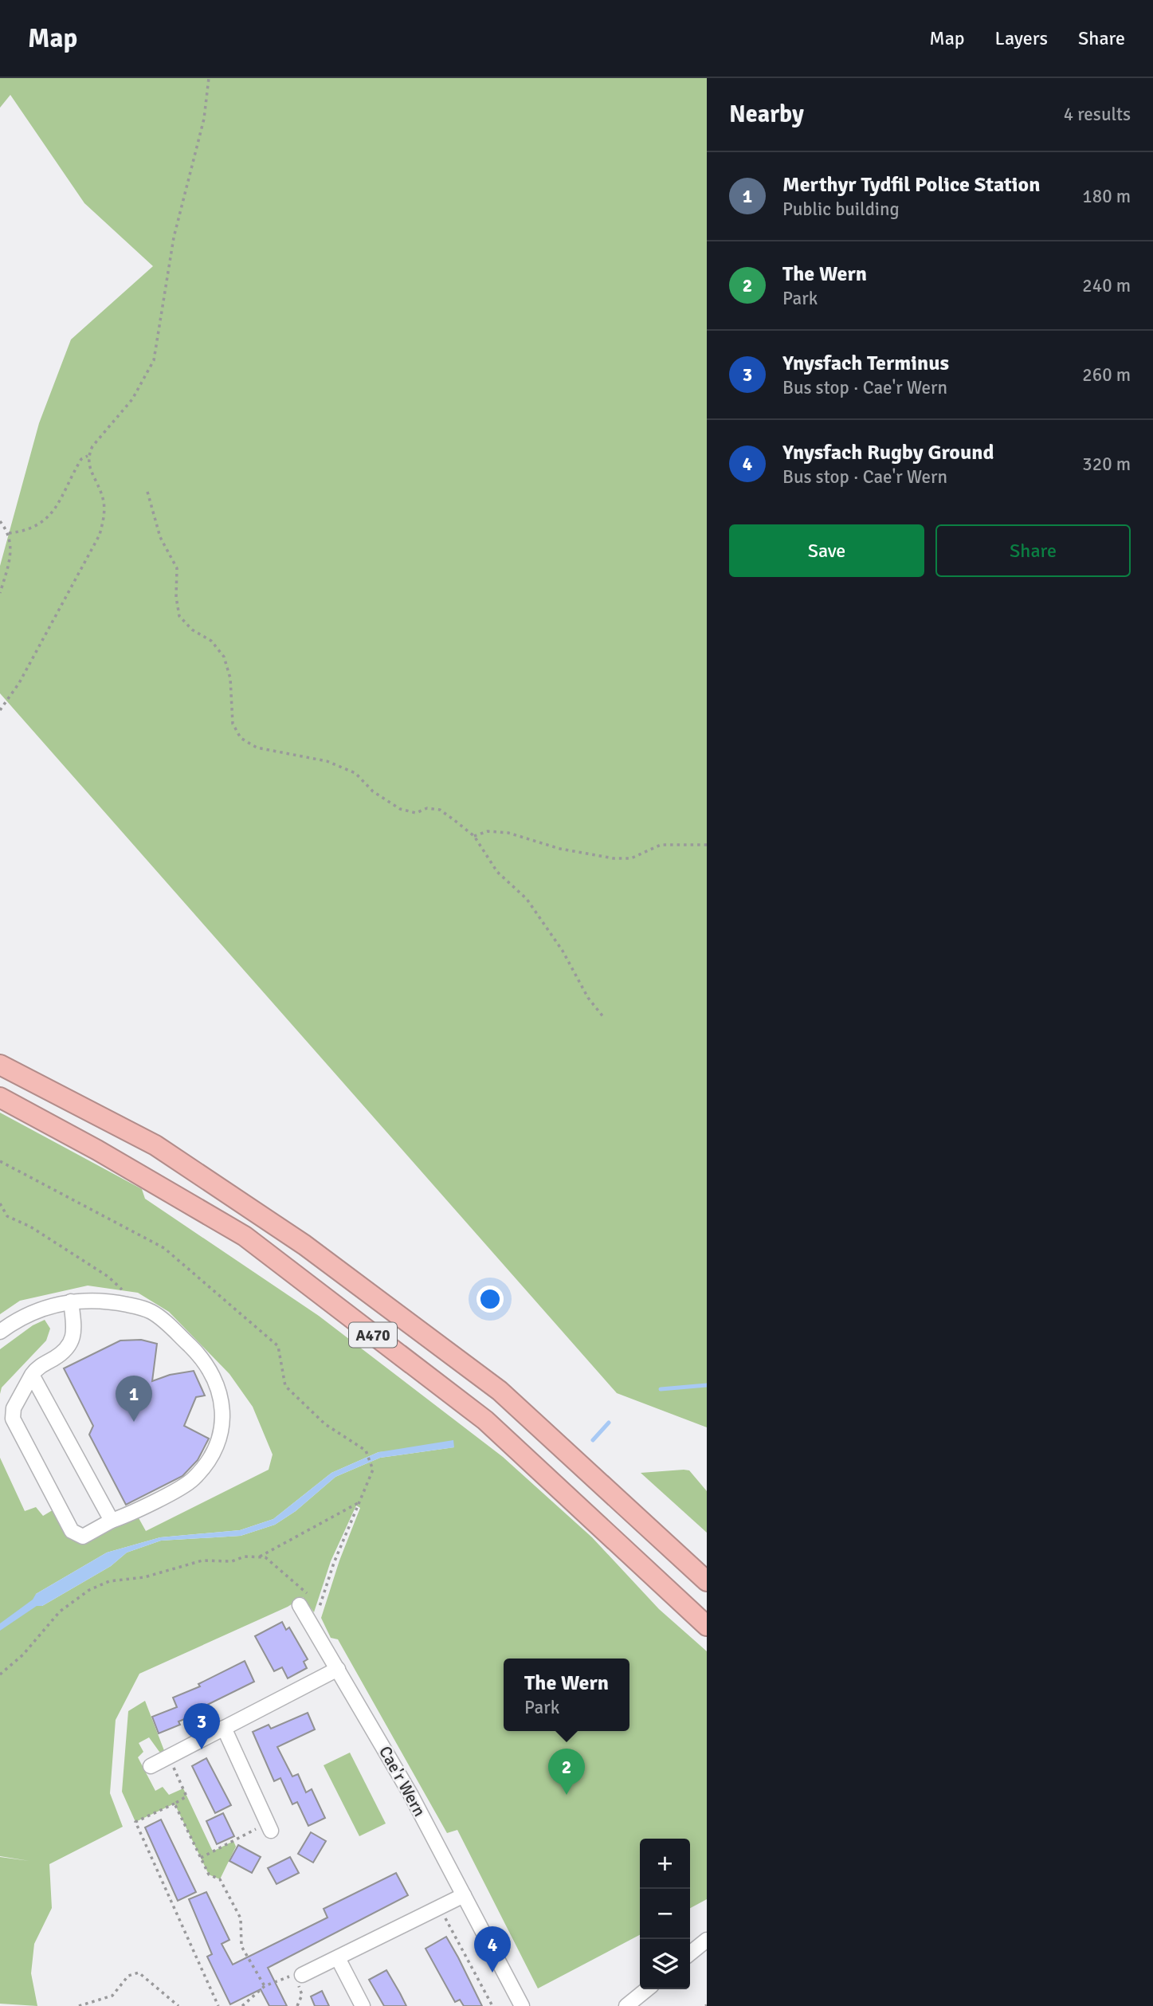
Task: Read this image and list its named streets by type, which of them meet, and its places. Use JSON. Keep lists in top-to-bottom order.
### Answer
{
  "streets": {
    "highway": ["A470"],
    "street": ["Cae'r Wern"]
  },
  "page": {
    "header": "Map",
    "nav": ["Map", "Layers", "Share"],
    "heading": ["Nearby", "4 results"],
    "list": [
      {
        "mark": "1",
        "name": "Merthyr Tydfil Police Station",
        "note": "Public building",
        "value": "180 m"
      },
      {
        "mark": "2",
        "name": "The Wern",
        "note": "Park",
        "value": "240 m"
      },
      {
        "mark": "3",
        "name": "Ynysfach Terminus",
        "note": "Bus stop · Cae'r Wern",
        "value": "260 m"
      },
      {
        "mark": "4",
        "name": "Ynysfach Rugby Ground",
        "note": "Bus stop · Cae'r Wern",
        "value": "320 m"
      }
    ],
    "buttons": ["Save", "Share"],
    "pins": [
      "1",
      "3",
      "2",
      "4"
    ],
    "popup": ["The Wern", "Park"],
    "map_buttons": ["+", "−"]
  }
}
